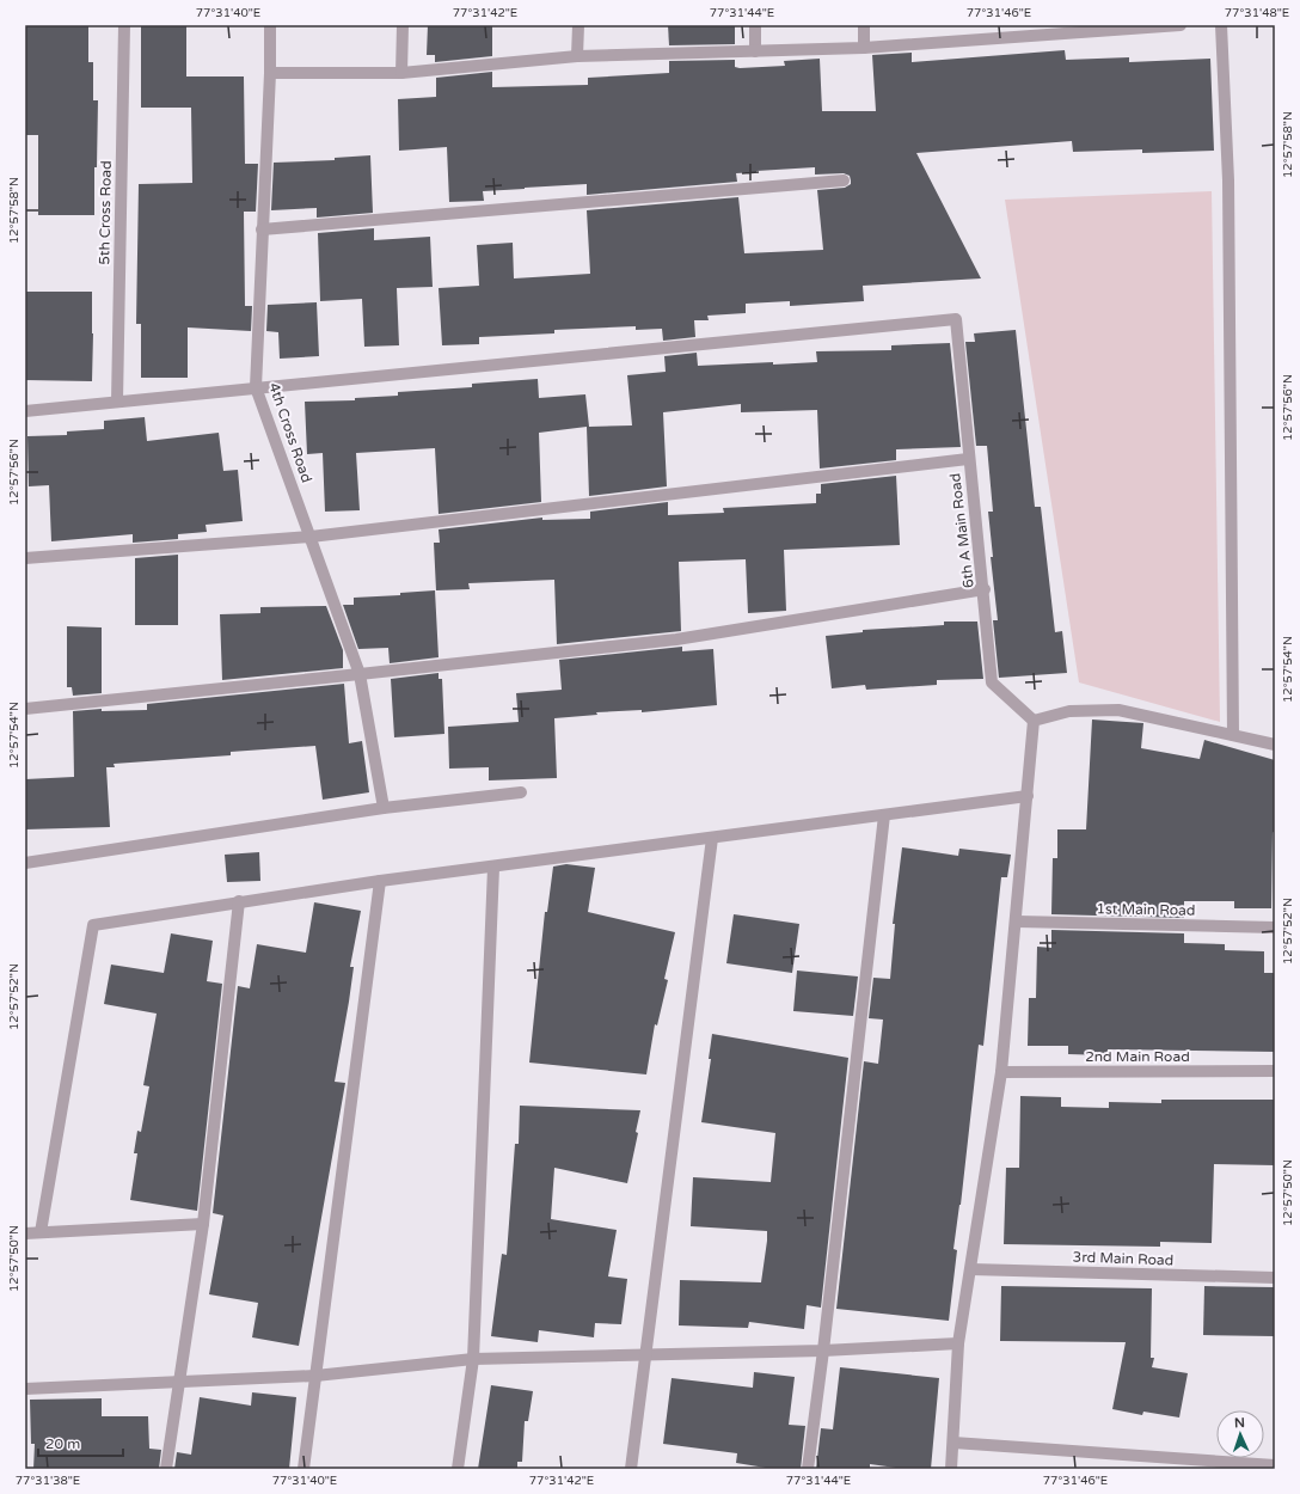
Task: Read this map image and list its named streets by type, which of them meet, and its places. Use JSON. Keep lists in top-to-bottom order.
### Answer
{
  "streets": {
    "street": [
      "5th Cross Road",
      "4th Cross Road",
      "6th A Main Road",
      "1st Main Road",
      "2nd Main Road",
      "3rd Main Road"
    ]
  },
  "crossings": [
    ["4th Cross Road", "6th A Main Road"]
  ],
  "scale_bar": "20 m",
  "north": "top",
  "coordinates": [
    "77°31'40\"E",
    "77°31'42\"E",
    "77°31'44\"E",
    "77°31'46\"E",
    "77°31'48\"E",
    "12°57'58\"N",
    "12°57'56\"N",
    "12°57'54\"N",
    "12°57'52\"N",
    "12°57'50\"N",
    "77°31'38\"E"
  ]
}
